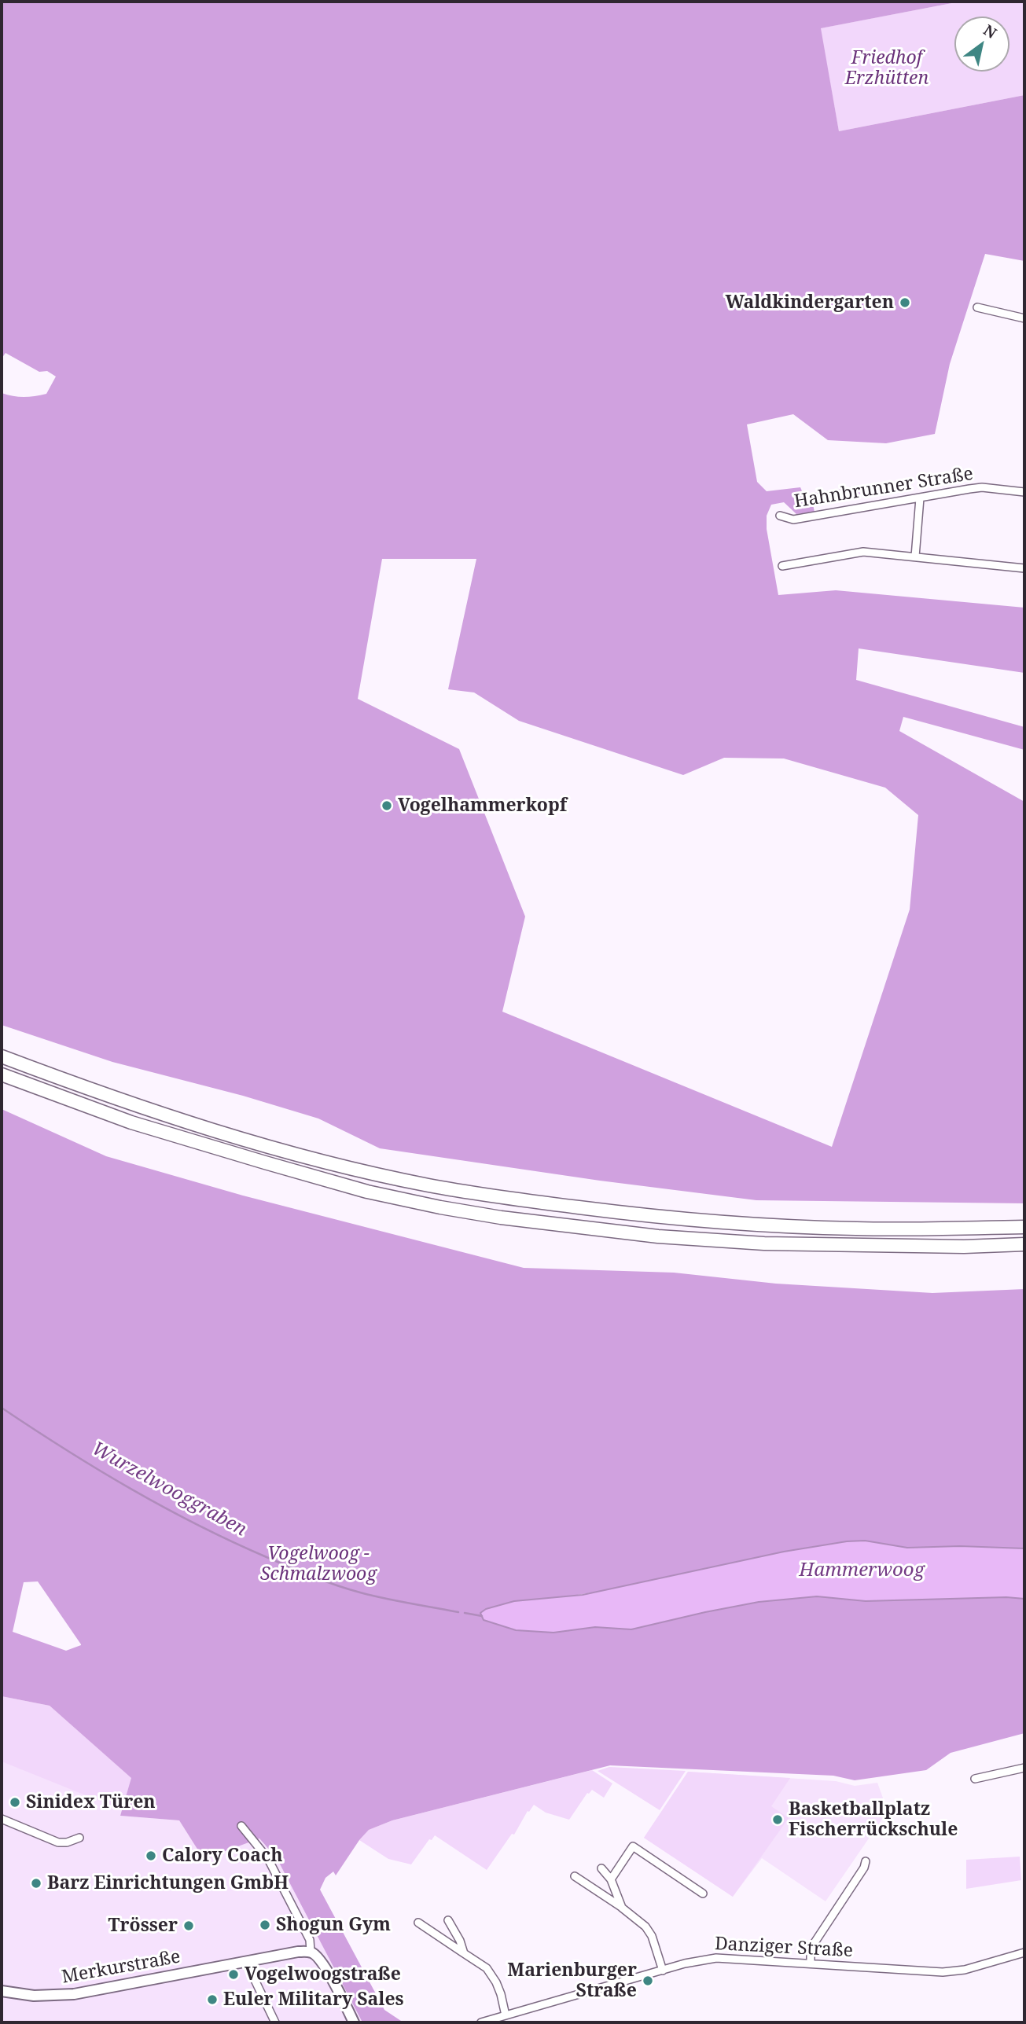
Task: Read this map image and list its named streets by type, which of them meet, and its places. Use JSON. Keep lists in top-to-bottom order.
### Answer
{
  "streets": {
    "street": ["Hahnbrunner Straße", "Danziger Straße", "Merkurstraße"]
  },
  "water": ["Wurzelwooggraben", "Hammerwoog"],
  "parks": ["Friedhof Erzhütten", "Vogelwoog - Schmalzwoog"],
  "places": [
    "Waldkindergarten",
    "Vogelhammerkopf",
    "Sinidex Türen",
    "Basketballplatz Fischerrückschule",
    "Calory Coach",
    "Barz Einrichtungen GmbH",
    "Shogun Gym",
    "Trösser",
    "Vogelwoogstraße",
    "Marienburger Straße",
    "Euler Military Sales"
  ],
  "north": "top right"
}
